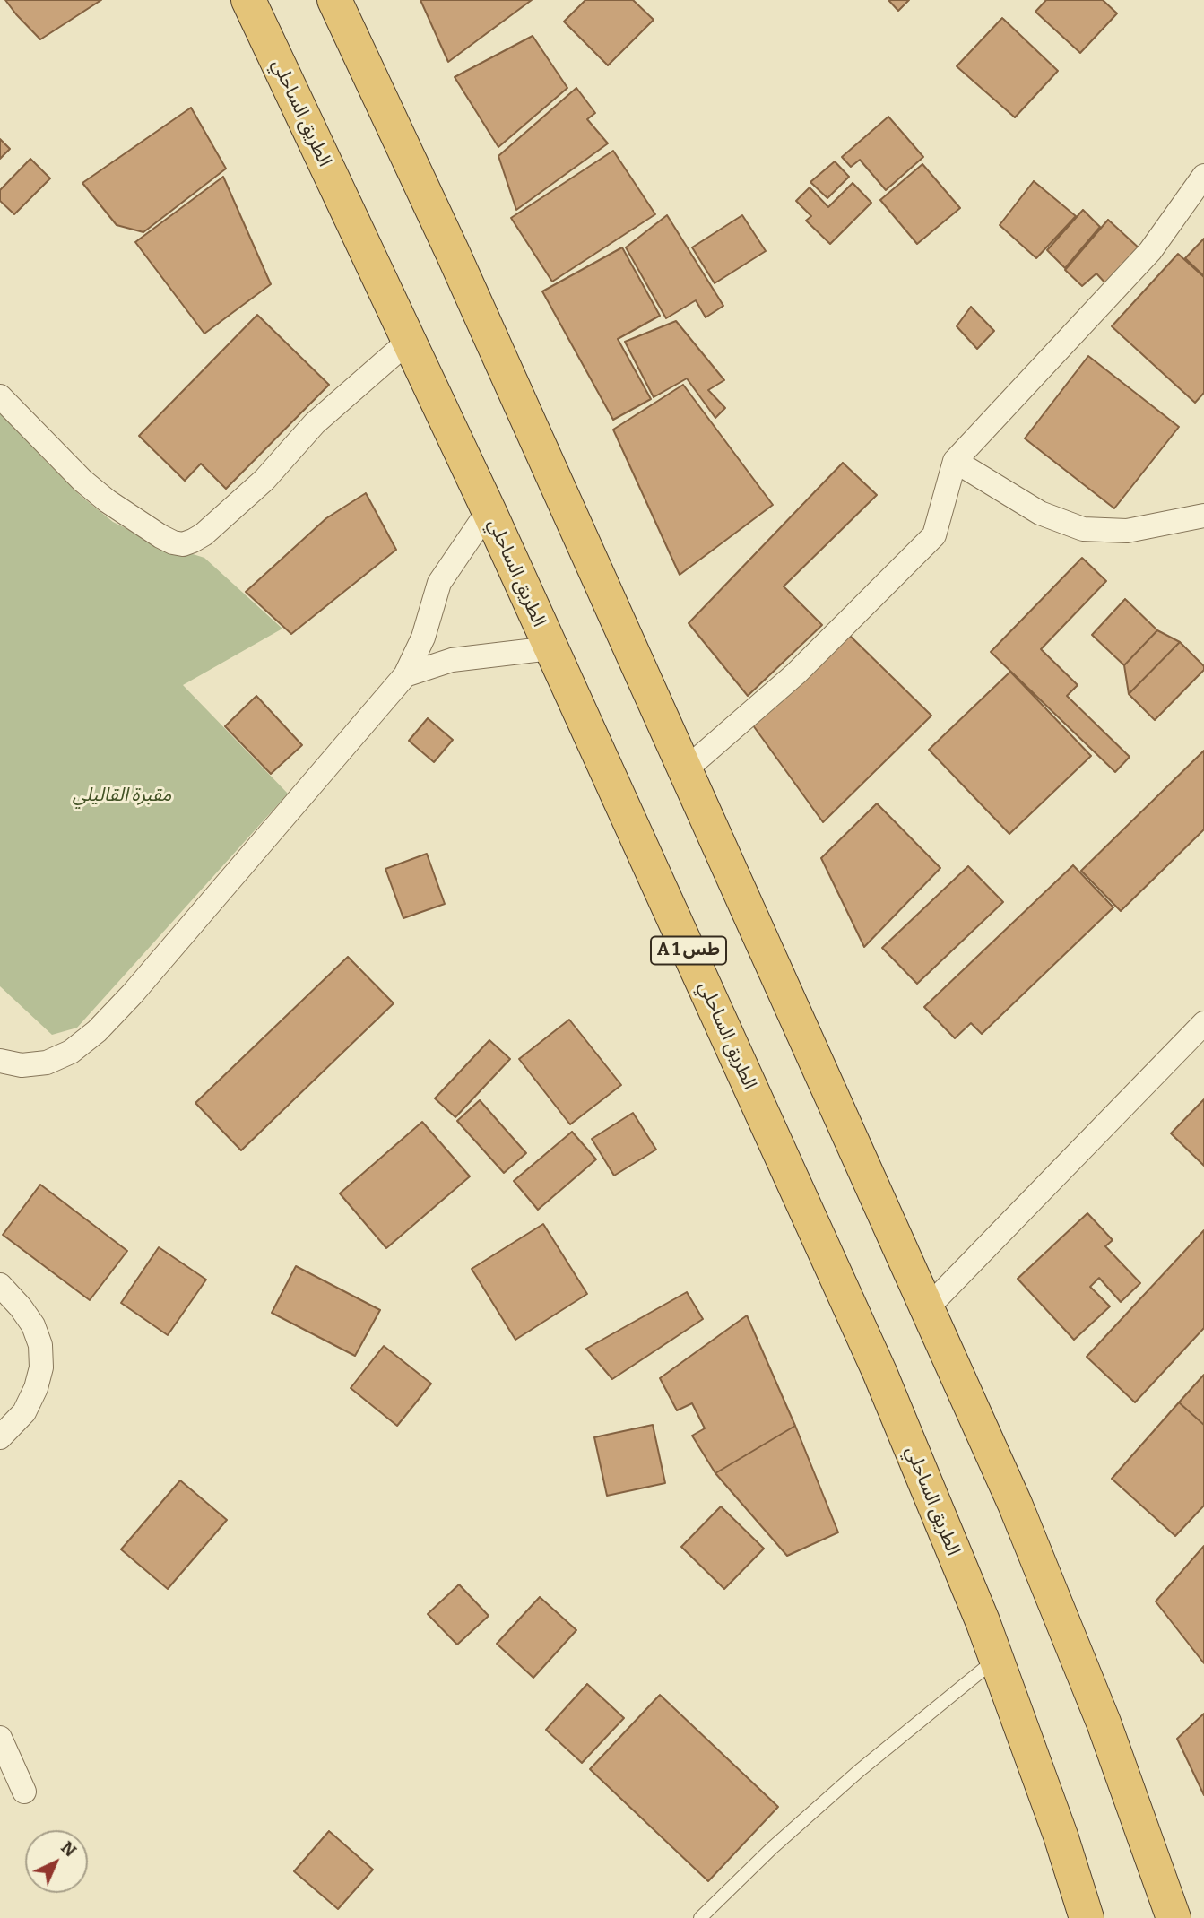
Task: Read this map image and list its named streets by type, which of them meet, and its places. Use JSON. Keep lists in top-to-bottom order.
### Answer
{
  "streets": {
    "highway": ["الطريق الساحلي", "A 1 طس"]
  },
  "parks": ["مقبرة القاليلي"],
  "north": "top right"
}
